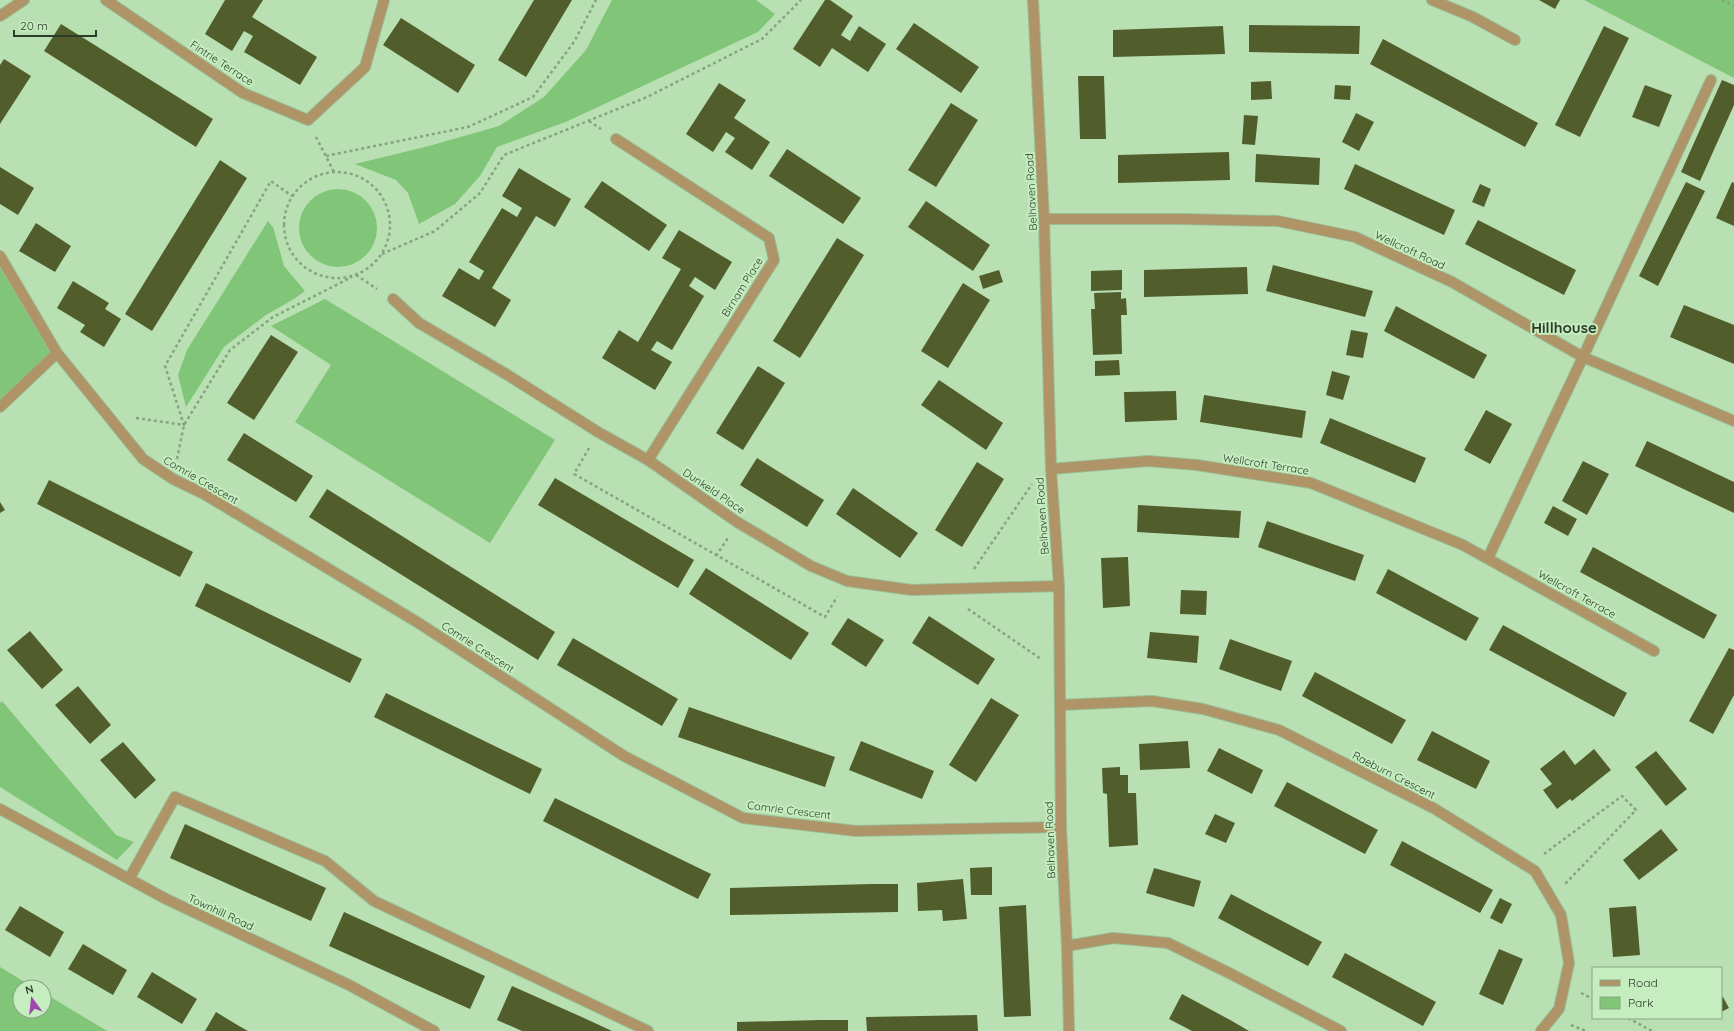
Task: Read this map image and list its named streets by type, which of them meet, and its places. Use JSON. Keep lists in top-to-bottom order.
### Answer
{
  "streets": {
    "street": [
      "Fintrie Terrace",
      "Belhaven Road",
      "Wellcroft Road",
      "Birnam Place",
      "Wellcroft Terrace",
      "Comrie Crescent",
      "Dunkeld Place",
      "Raeburn Crescent",
      "Townhill Road"
    ]
  },
  "crossings": [
    ["Belhaven Road", "Wellcroft Road"],
    ["Belhaven Road", "Wellcroft Terrace"],
    ["Belhaven Road", "Comrie Crescent"],
    ["Belhaven Road", "Dunkeld Place"],
    ["Belhaven Road", "Raeburn Crescent"],
    ["Birnam Place", "Dunkeld Place"]
  ],
  "districts": ["Hillhouse"],
  "legend": ["Road", "Park"],
  "scale_bar": "20 m",
  "north": "top"
}
